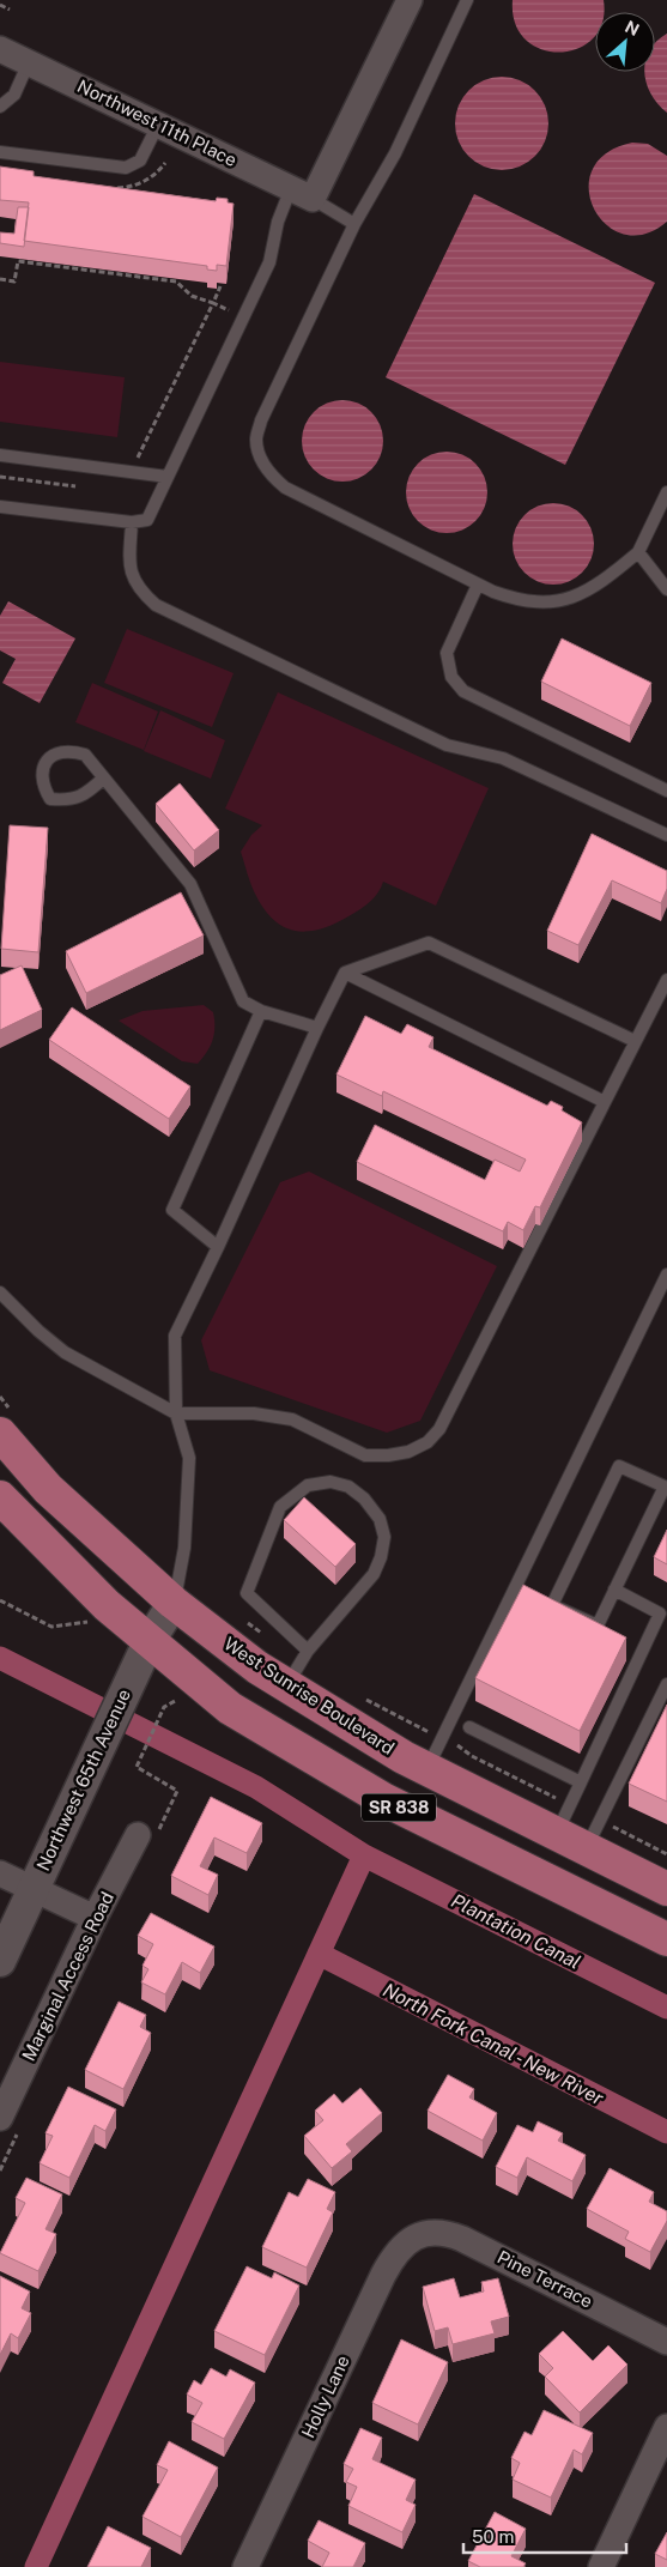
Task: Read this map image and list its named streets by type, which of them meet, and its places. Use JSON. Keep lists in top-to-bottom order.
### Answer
{
  "streets": {
    "highway": ["West Sunrise Boulevard", "SR 838"],
    "street": [
      "Northwest 11th Place",
      "Northwest 65th Avenue",
      "Marginal Access Road",
      "Pine Terrace",
      "Holly Lane"
    ]
  },
  "crossings": [
    ["West Sunrise Boulevard", "Northwest 65th Avenue"],
    ["Northwest 65th Avenue", "SR 838"],
    ["Pine Terrace", "Holly Lane"]
  ],
  "water": ["Plantation Canal", "North Fork Canal - New River"],
  "scale_bar": "50 m",
  "north": "top right"
}
